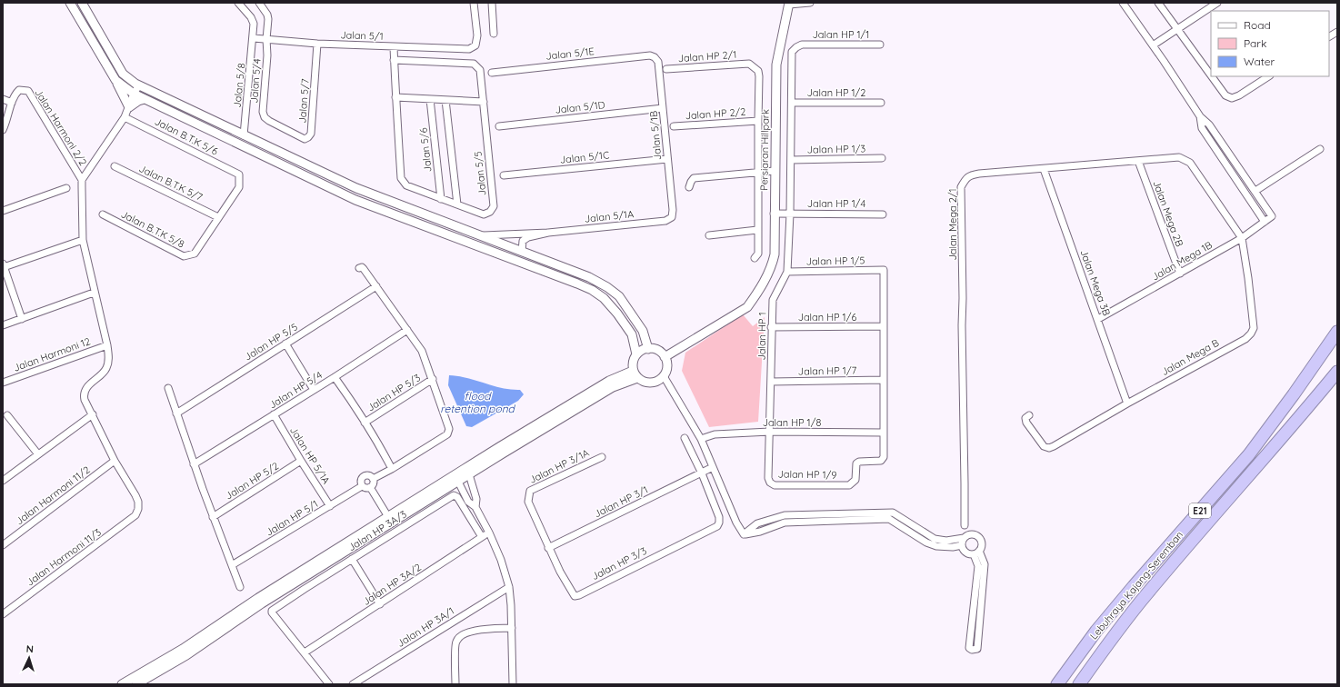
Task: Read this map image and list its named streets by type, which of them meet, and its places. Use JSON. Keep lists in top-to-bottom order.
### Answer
{
  "streets": {
    "highway": ["E21", "Lebuhraya Kajang-Seremban"],
    "street": [
      "Jalan HP 1/1",
      "Jalan 5/1",
      "Jalan 5/1E",
      "Jalan HP 2/1",
      "Jalan 5/4",
      "Jalan 5/8",
      "Jalan HP 1/2",
      "Jalan 5/7",
      "Jalan 5/1D",
      "Jalan HP 2/2",
      "Jalan Harmoni 2/2",
      "Jalan 5/1B",
      "Jalan B.T.K 5/6",
      "Jalan HP 1/3",
      "Jalan 5/6",
      "Persiaran Hillpark",
      "Jalan 5/1C",
      "Jalan 5/5",
      "Jalan B.T.K 5/7",
      "Jalan HP 1/4",
      "Jalan Mega 2B",
      "Jalan 5/1A",
      "Jalan Mega 2/1",
      "Jalan B.T.K 5/8",
      "Jalan HP 1/5",
      "Jalan Mega 1B",
      "Jalan Mega 3B",
      "Jalan HP 1/6",
      "Jalan HP 1",
      "Jalan HP 5/5",
      "Jalan Harmoni 12",
      "Jalan Mega B",
      "Jalan HP 1/7",
      "Jalan HP 5/4",
      "Jalan HP 5/3",
      "Jalan HP 1/8",
      "Jalan HP 5/1A",
      "Jalan HP 3/1A",
      "Jalan HP 1/9",
      "Jalan HP 5/2",
      "Jalan Harmoni 11/2",
      "Jalan HP 3/1",
      "Jalan HP 5/1",
      "Jalan HP 3A/3",
      "Jalan Harmoni 11/3",
      "Jalan HP 3/3",
      "Jalan HP 3A/2",
      "Jalan HP 3A/1"
    ]
  },
  "crossings": [
    ["Jalan HP 1/1", "Jalan HP 1"],
    ["Jalan 5/1", "Jalan 5/4"],
    ["Jalan 5/1", "Jalan 5/8"],
    ["Jalan 5/1", "Jalan 5/7"],
    ["Jalan 5/1", "Jalan 5/5"],
    ["Jalan 5/1E", "Jalan 5/1B"],
    ["Jalan HP 2/1", "Jalan HP 2/2"],
    ["Jalan 5/4", "Jalan 5/7"],
    ["Jalan HP 1/2", "Jalan HP 1"],
    ["Jalan 5/1D", "Jalan 5/1B"],
    ["Jalan 5/1B", "Jalan 5/1C"],
    ["Jalan 5/1B", "Jalan 5/1A"],
    ["Jalan B.T.K 5/6", "Jalan B.T.K 5/7"],
    ["Jalan B.T.K 5/6", "Jalan B.T.K 5/8"],
    ["Jalan HP 1/3", "Jalan HP 1"],
    ["Jalan 5/6", "Jalan 5/5"],
    ["Jalan B.T.K 5/7", "Jalan B.T.K 5/8"],
    ["Jalan HP 1/4", "Jalan HP 1"],
    ["Jalan Mega 2B", "Jalan Mega 2/1"],
    ["Jalan Mega 2B", "Jalan Mega 1B"],
    ["Jalan Mega 2/1", "Jalan Mega 1B"],
    ["Jalan Mega 2/1", "Jalan Mega 3B"],
    ["Jalan Mega 2/1", "Jalan Mega B"],
    ["Jalan HP 1/5", "Jalan HP 1/6"],
    ["Jalan HP 1/5", "Jalan HP 1"],
    ["Jalan Mega 1B", "Jalan Mega 3B"],
    ["Jalan Mega 1B", "Jalan Mega B"],
    ["Jalan Mega 3B", "Jalan Mega B"],
    ["Jalan HP 1/6", "Jalan HP 1"],
    ["Jalan HP 1", "Jalan HP 1/7"],
    ["Jalan HP 1", "Jalan HP 1/8"],
    ["Jalan HP 1", "Jalan HP 1/9"],
    ["Jalan HP 5/4", "Jalan HP 5/1A"],
    ["Jalan HP 1/8", "Jalan HP 1/9"],
    ["Jalan HP 5/1A", "Jalan HP 5/2"],
    ["Jalan HP 5/1A", "Jalan HP 5/1"],
    ["Jalan HP 3/1A", "Jalan HP 3/1"],
    ["Jalan HP 3/1A", "Jalan HP 3/3"],
    ["Jalan Harmoni 11/2", "Jalan Harmoni 11/3"],
    ["Jalan HP 3/1", "Jalan HP 3/3"],
    ["Jalan HP 3A/3", "Jalan HP 3A/2"]
  ],
  "water": ["flood retention pond"],
  "legend": ["Road", "Park", "Water"],
  "north": "top"
}
